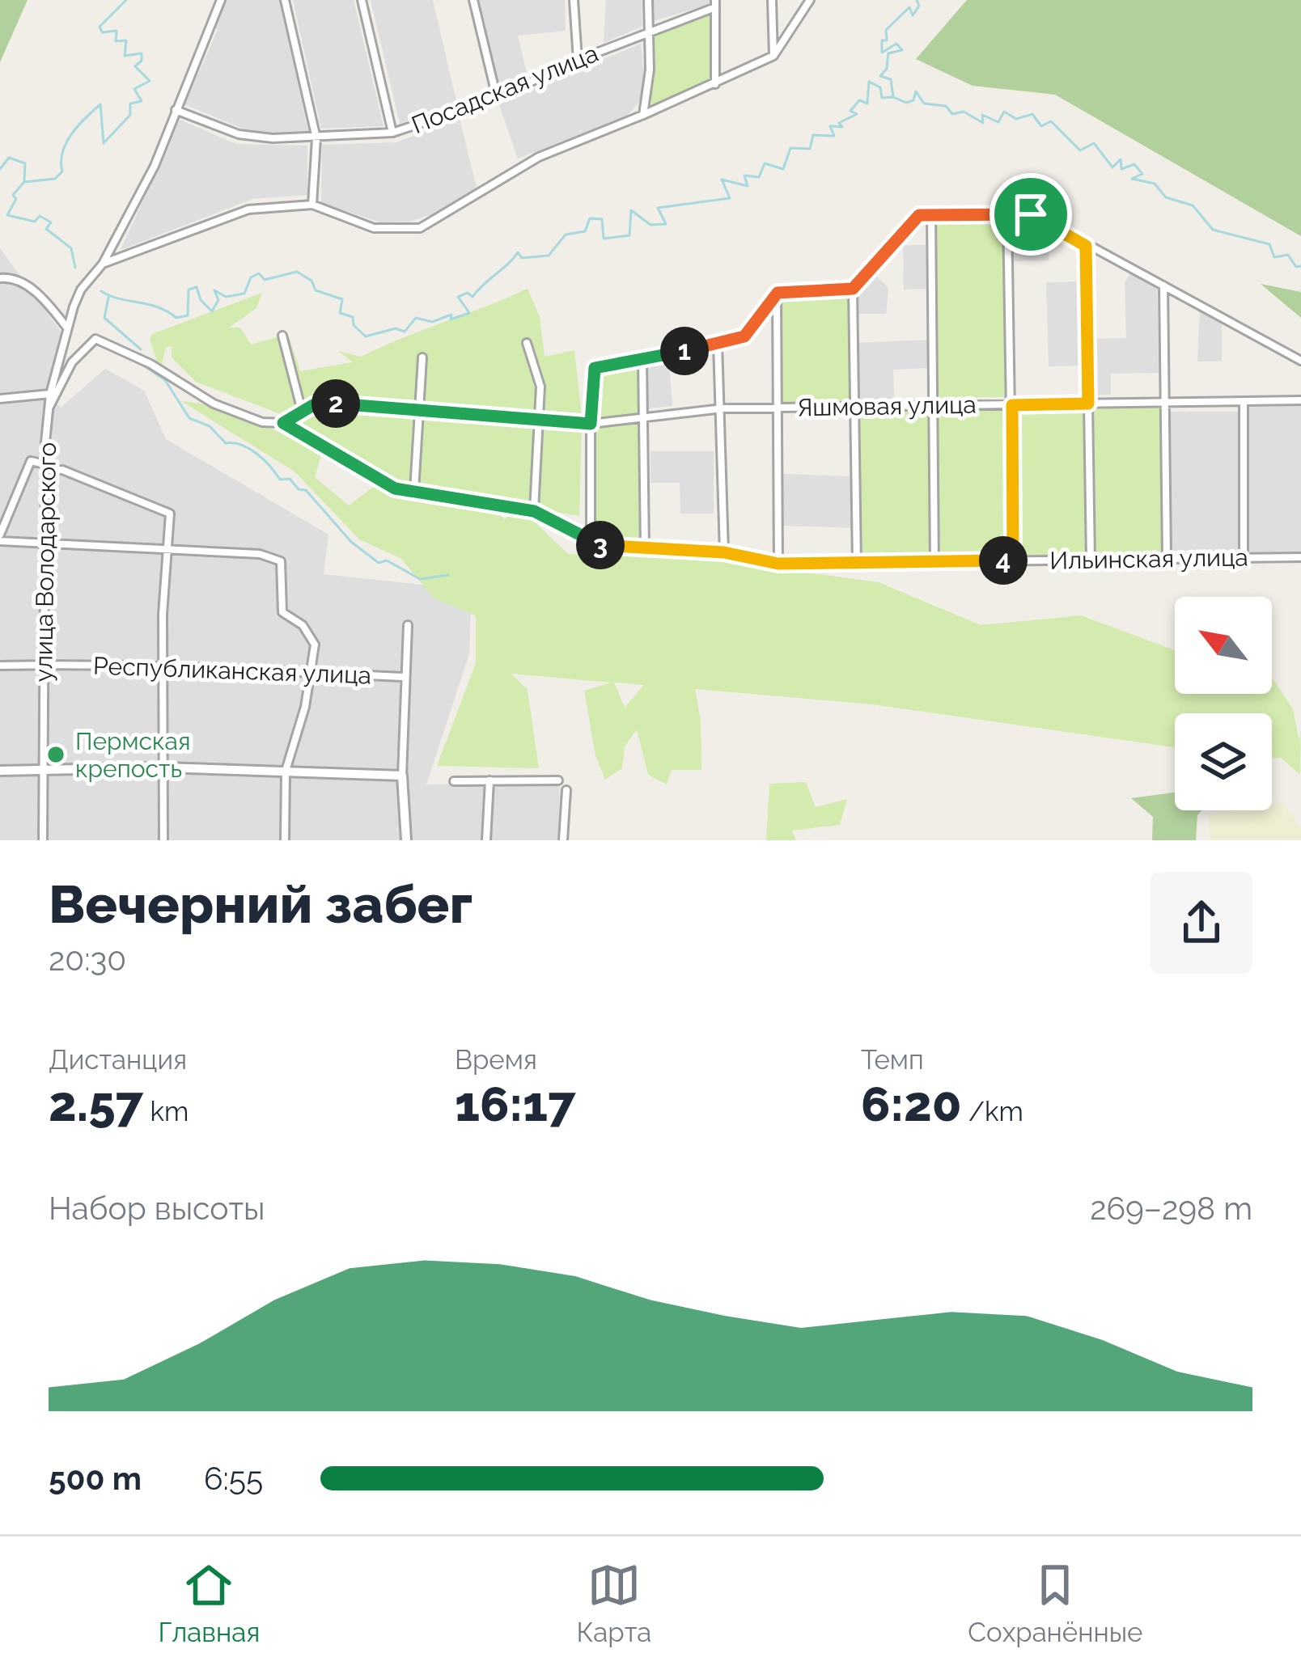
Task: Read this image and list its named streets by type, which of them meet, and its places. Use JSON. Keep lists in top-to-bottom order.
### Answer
{
  "streets": {
    "street": [
      "Посадская улица",
      "Яшмовая улица",
      "Ильинская улица",
      "улица Володарского",
      "Республиканская улица"
    ]
  },
  "crossings": [
    ["улица Володарского", "Республиканская улица"]
  ],
  "places": ["Пермская крепость"],
  "north": "top left",
  "page": {
    "pins": [
      "1",
      "2",
      "3",
      "4"
    ],
    "heading": ["Вечерний забег", "20:30"],
    "stats": [
      ["Дистанция", "2.57 km"],
      ["Время", "16:17"],
      ["Темп", "6:20 /km"]
    ],
    "chart": ["Набор высоты", "269–298 m"],
    "list": [
      {
        "name": "500 m",
        "note": "6:55"
      }
    ],
    "tabs": ["Главная", "Карта", "Сохранённые"]
  }
}
